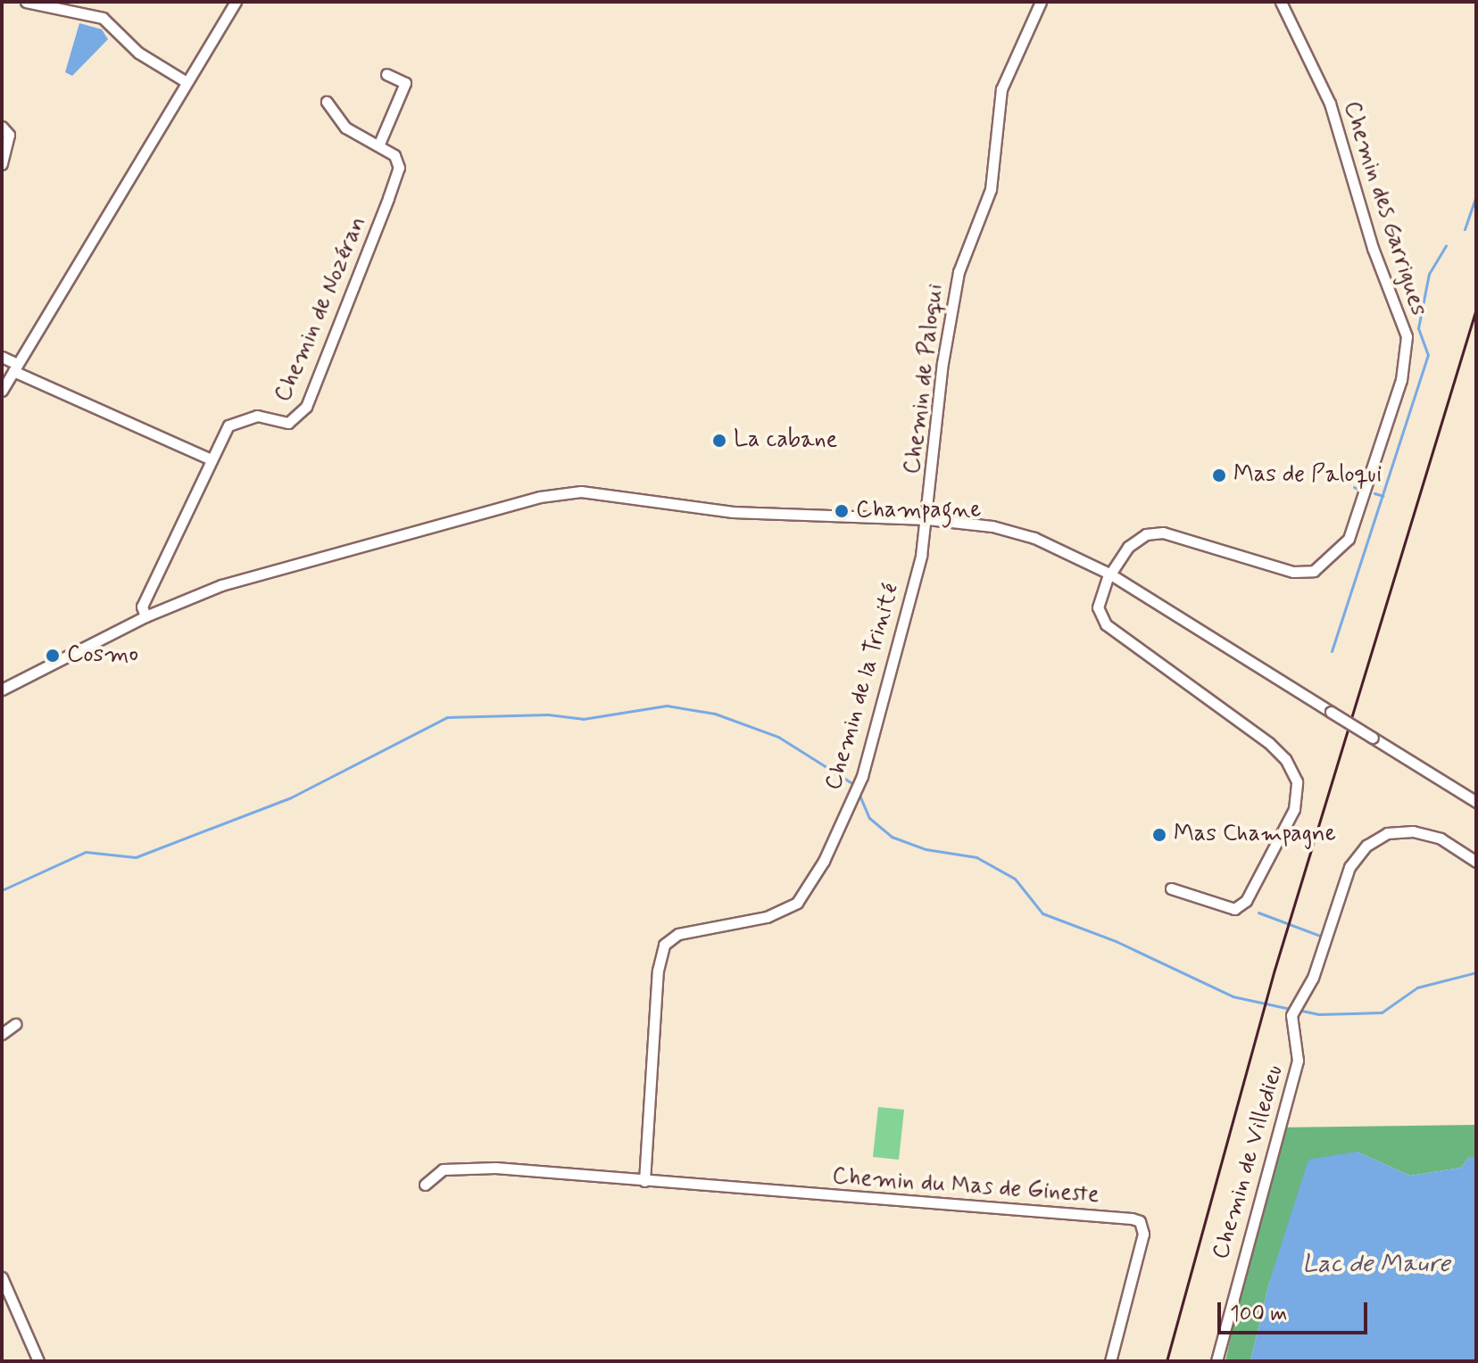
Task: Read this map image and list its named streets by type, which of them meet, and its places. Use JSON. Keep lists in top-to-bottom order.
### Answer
{
  "streets": {
    "street": [
      "Chemin des Garrigues",
      "Chemin de Nozéran",
      "Chemin de Paloqui",
      "Chemin de la Trinité",
      "Chemin de Villedieu",
      "Chemin du Mas de Gineste"
    ]
  },
  "crossings": [
    ["Chemin de Paloqui", "Chemin de la Trinité"],
    ["Chemin de la Trinité", "Chemin du Mas de Gineste"]
  ],
  "water": ["Lac de Maure"],
  "places": [
    "La cabane",
    "Mas de Paloqui",
    "Champagne",
    "Cosmo",
    "Mas Champagne"
  ],
  "scale_bar": "100 m"
}
